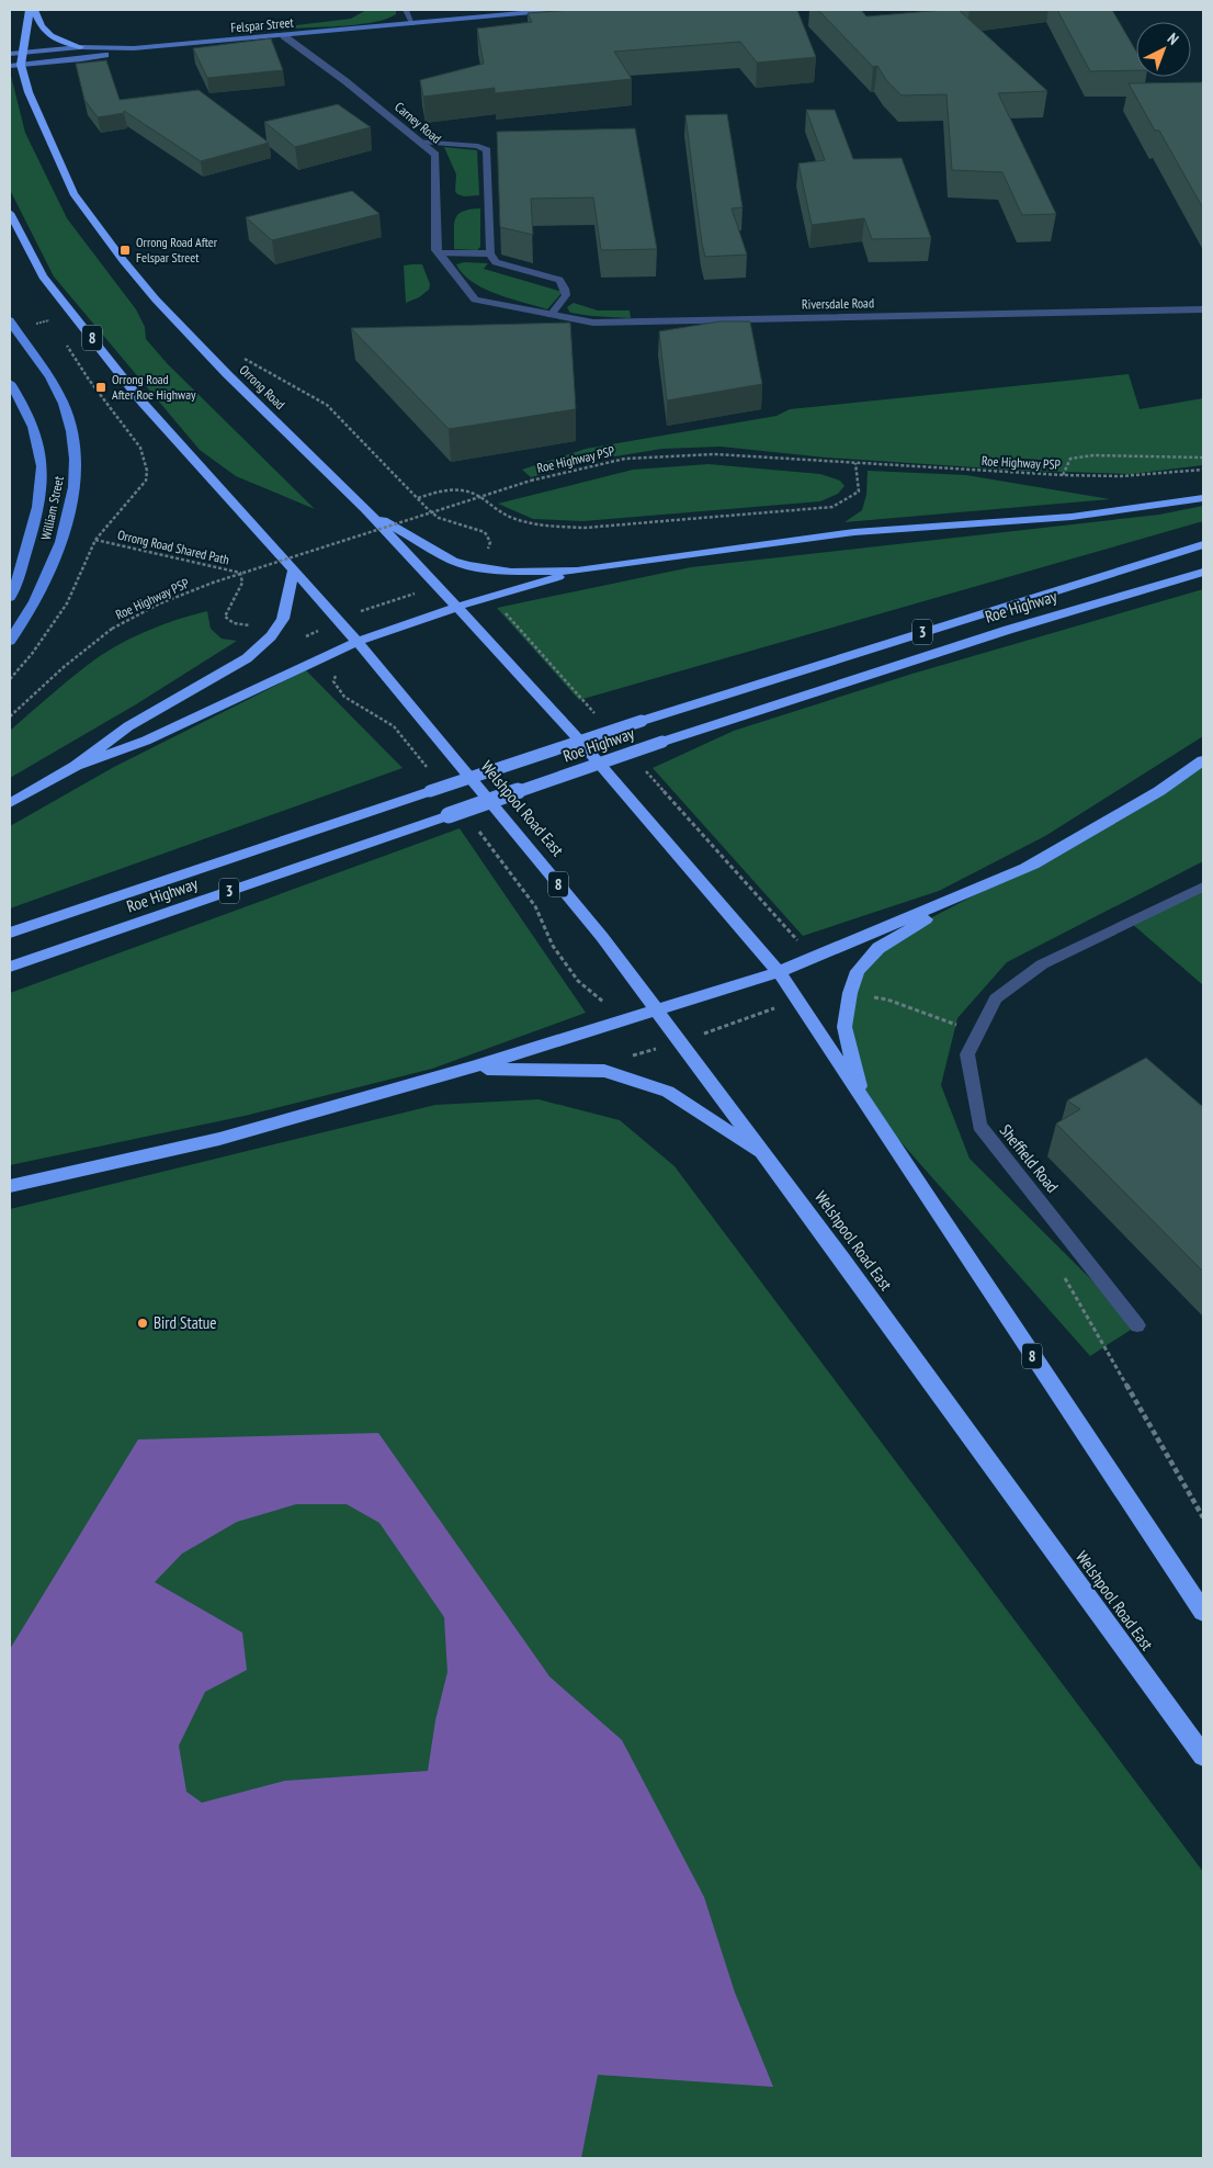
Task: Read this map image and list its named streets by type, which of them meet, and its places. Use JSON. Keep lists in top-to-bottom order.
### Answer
{
  "streets": {
    "highway": [
      "8",
      "Orrong Road",
      "Roe Highway",
      "3",
      "Welshpool Road East"
    ],
    "main road": ["William Street"],
    "street": ["Felspar Street", "Carney Road", "Riversdale Road"],
    "lane": ["Sheffield Road"],
    "path": ["Roe Highway PSP", "Orrong Road Shared Path"]
  },
  "crossings": [
    ["Felspar Street", "Carney Road"],
    ["Felspar Street", "Orrong Road"],
    ["Carney Road", "Riversdale Road"],
    ["8", "Orrong Road"],
    ["8", "Welshpool Road East"]
  ],
  "places": {
    "transit": ["Orrong Road After Felspar Street", "Orrong Road After Roe Highway"],
    "other": ["Bird Statue"]
  },
  "north": "top right"
}
